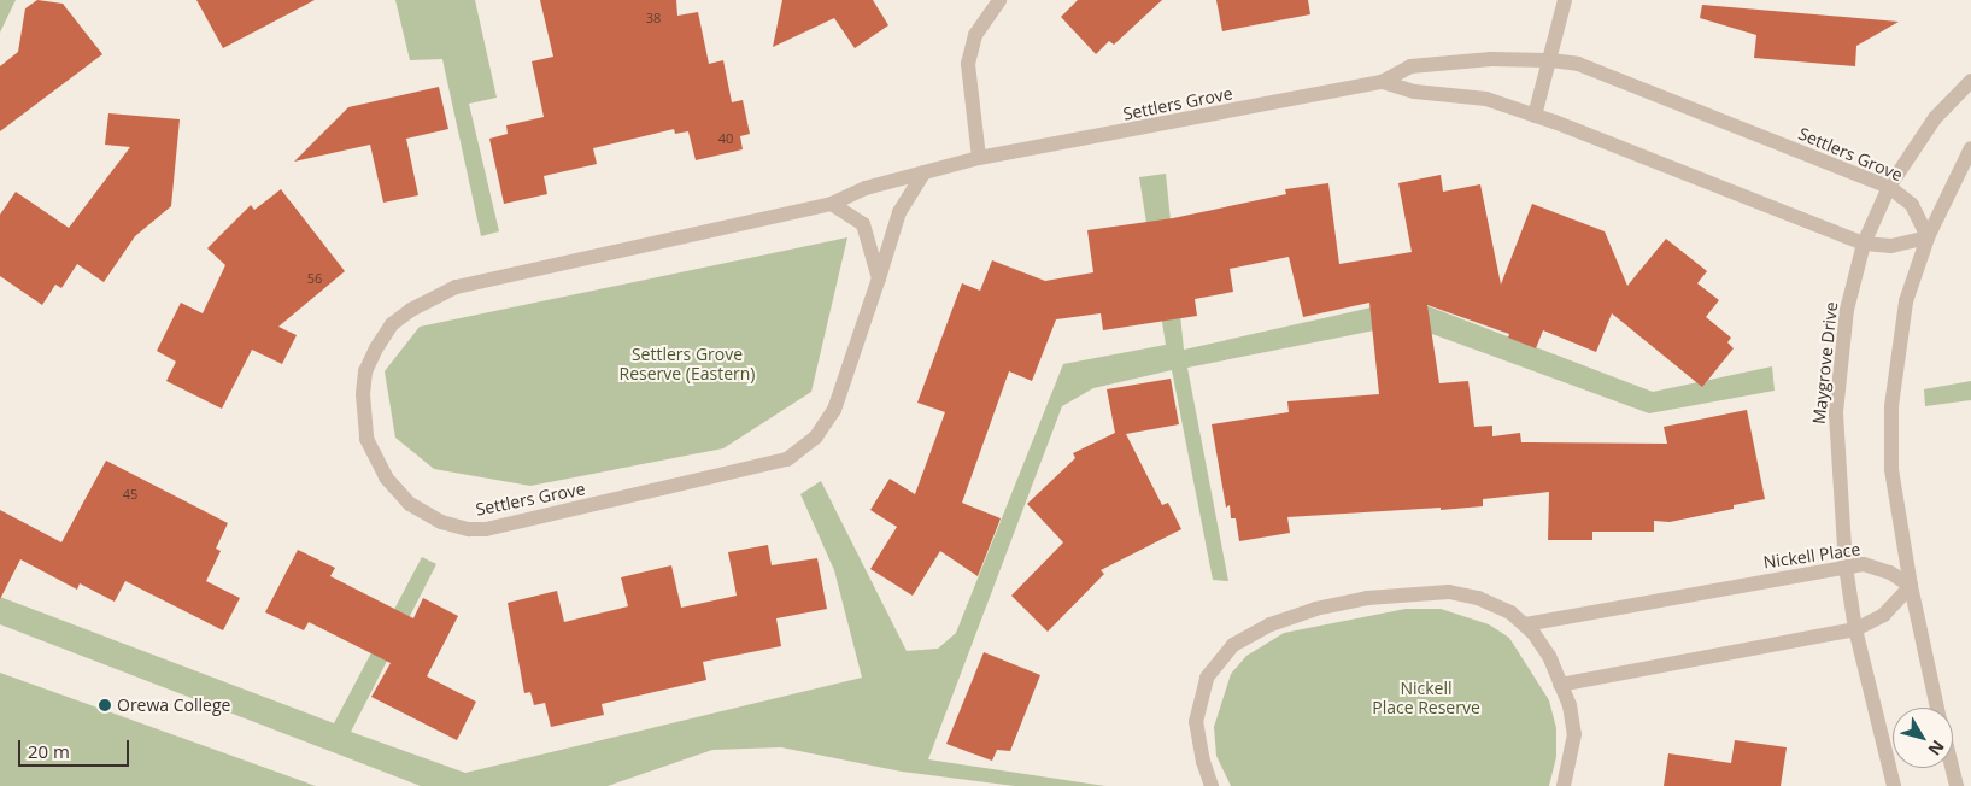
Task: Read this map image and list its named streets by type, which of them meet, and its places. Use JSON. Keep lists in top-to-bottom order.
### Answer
{
  "streets": {
    "street": ["Settlers Grove", "Maygrove Drive", "Nickell Place"]
  },
  "crossings": [
    ["Settlers Grove", "Maygrove Drive"],
    ["Maygrove Drive", "Nickell Place"]
  ],
  "parks": ["Settlers Grove Reserve (Eastern)", "Nickell Place Reserve"],
  "places": ["Orewa College"],
  "house_numbers": [
    "38",
    "40",
    "56",
    "45"
  ],
  "scale_bar": "20 m",
  "north": "bottom right"
}
